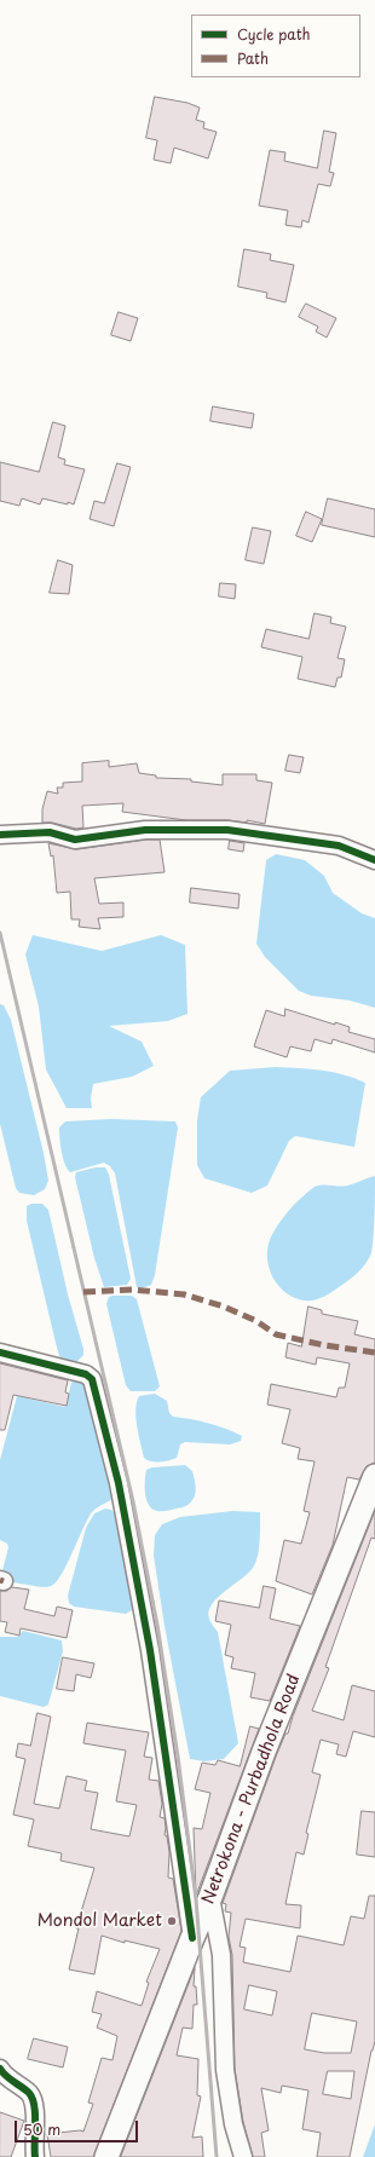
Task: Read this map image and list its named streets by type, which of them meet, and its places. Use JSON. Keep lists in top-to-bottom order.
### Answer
{
  "streets": {
    "main road": ["Netrokona - Purbadhola Road"]
  },
  "places": ["Mondol Market"],
  "legend": ["Cycle path", "Path"],
  "scale_bar": "50 m"
}
